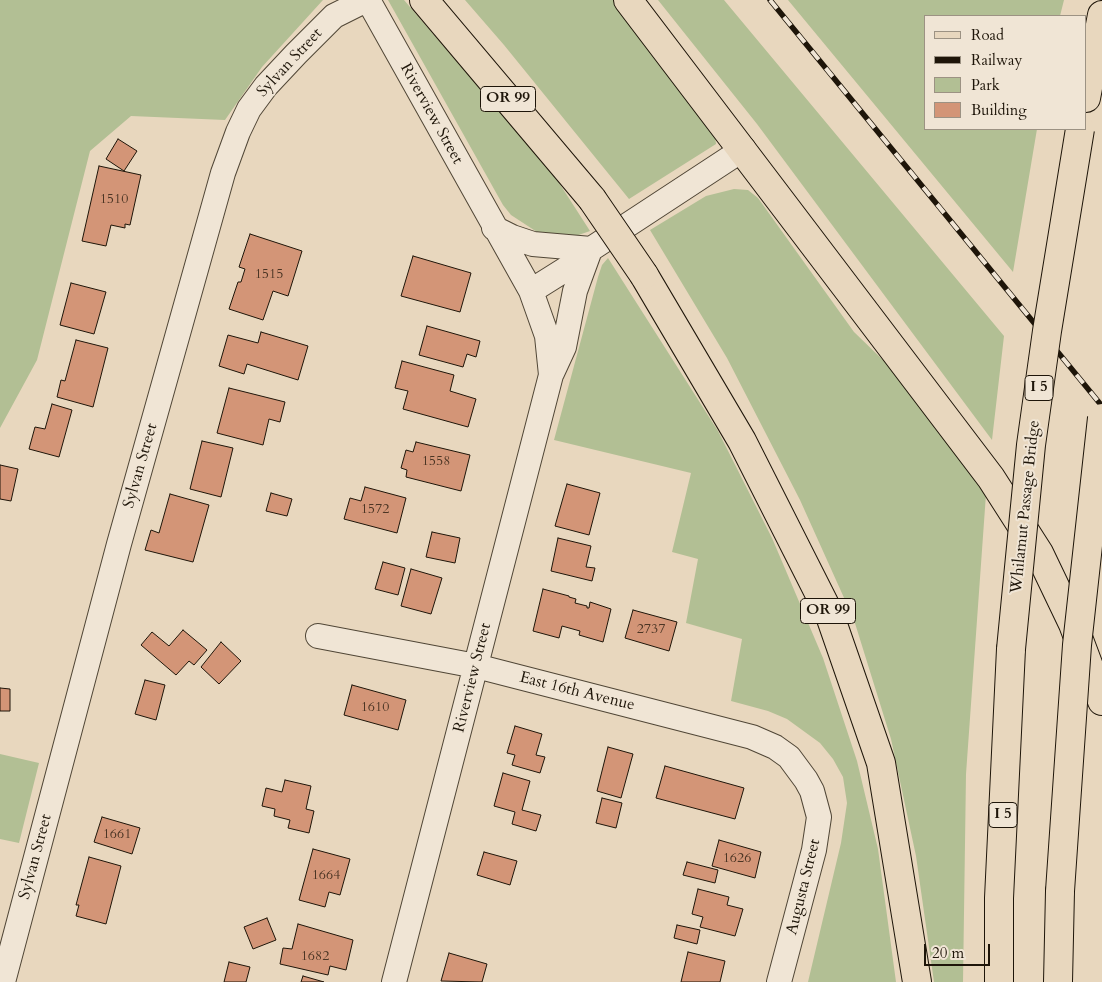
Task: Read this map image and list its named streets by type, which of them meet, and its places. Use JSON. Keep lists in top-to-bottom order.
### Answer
{
  "streets": {
    "main road": ["OR 99", "I 5", "Whilamut Passage Bridge"],
    "street": [
      "Sylvan Street",
      "Riverview Street",
      "East 16th Avenue",
      "Augusta Street"
    ]
  },
  "crossings": [
    ["Sylvan Street", "Riverview Street"],
    ["Riverview Street", "East 16th Avenue"],
    ["East 16th Avenue", "Augusta Street"]
  ],
  "house_numbers": [
    "1510",
    "1515",
    "1558",
    "1572",
    "2737",
    "1610",
    "1661",
    "1626",
    "1664",
    "1682"
  ],
  "legend": [
    "Road",
    "Railway",
    "Park",
    "Building"
  ],
  "scale_bar": "20 m"
}
